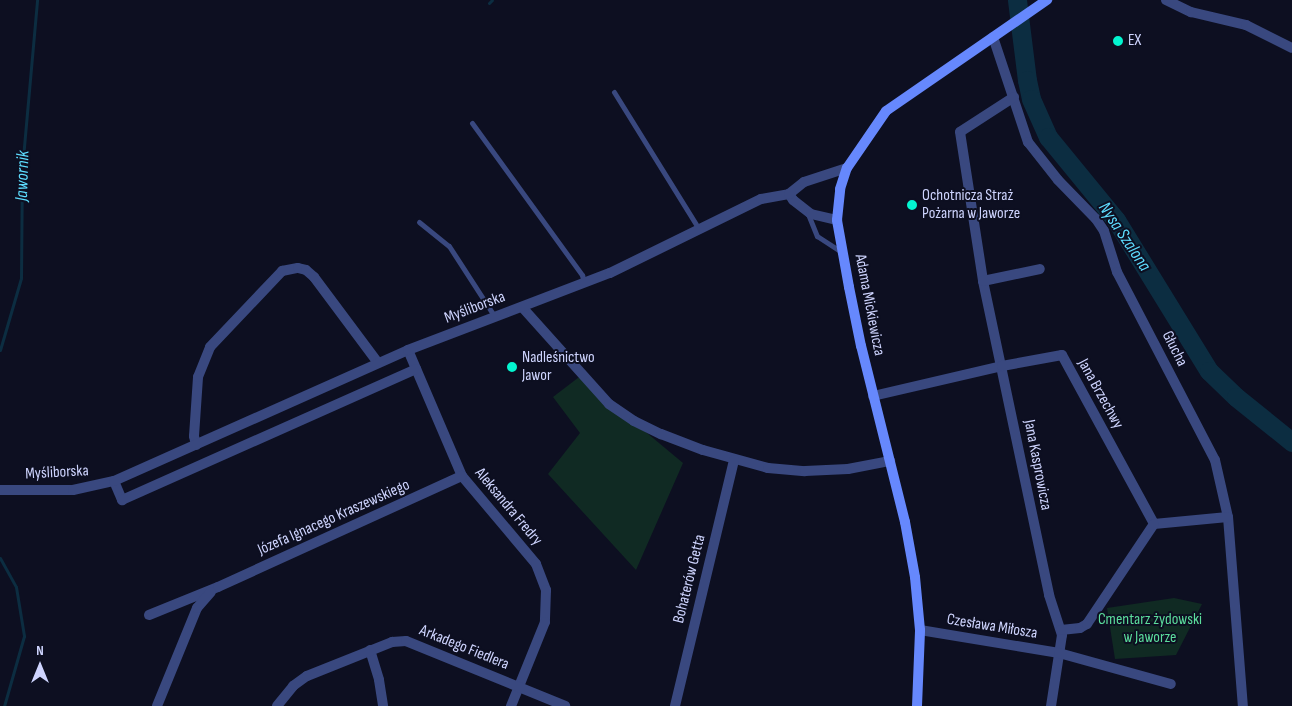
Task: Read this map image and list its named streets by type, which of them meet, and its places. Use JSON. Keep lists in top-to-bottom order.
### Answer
{
  "streets": {
    "main road": ["Adama Mickiewicza"],
    "street": [
      "Myśliborska",
      "Głucha",
      "Jana Brzechwy",
      "Jana Kasprowicza",
      "Aleksandra Fredry",
      "Józefa Ignacego Kraszewskiego",
      "Bohaterów Getta",
      "Czesława Miłosza",
      "Arkadego Fiedlera"
    ]
  },
  "crossings": [
    ["Adama Mickiewicza", "Myśliborska"],
    ["Adama Mickiewicza", "Głucha"],
    ["Adama Mickiewicza", "Jana Brzechwy"],
    ["Adama Mickiewicza", "Czesława Miłosza"],
    ["Myśliborska", "Aleksandra Fredry"],
    ["Głucha", "Jana Kasprowicza"],
    ["Jana Brzechwy", "Jana Kasprowicza"],
    ["Jana Kasprowicza", "Czesława Miłosza"],
    ["Aleksandra Fredry", "Józefa Ignacego Kraszewskiego"],
    ["Aleksandra Fredry", "Arkadego Fiedlera"]
  ],
  "water": ["Jawornik", "Nysa Szalona"],
  "parks": ["Cmentarz żydowski w Jaworze"],
  "places": ["EX", "Ochotnicza Straż Pożarna w Jaworze", "Nadleśnictwo Jawor"],
  "north": "top"
}
